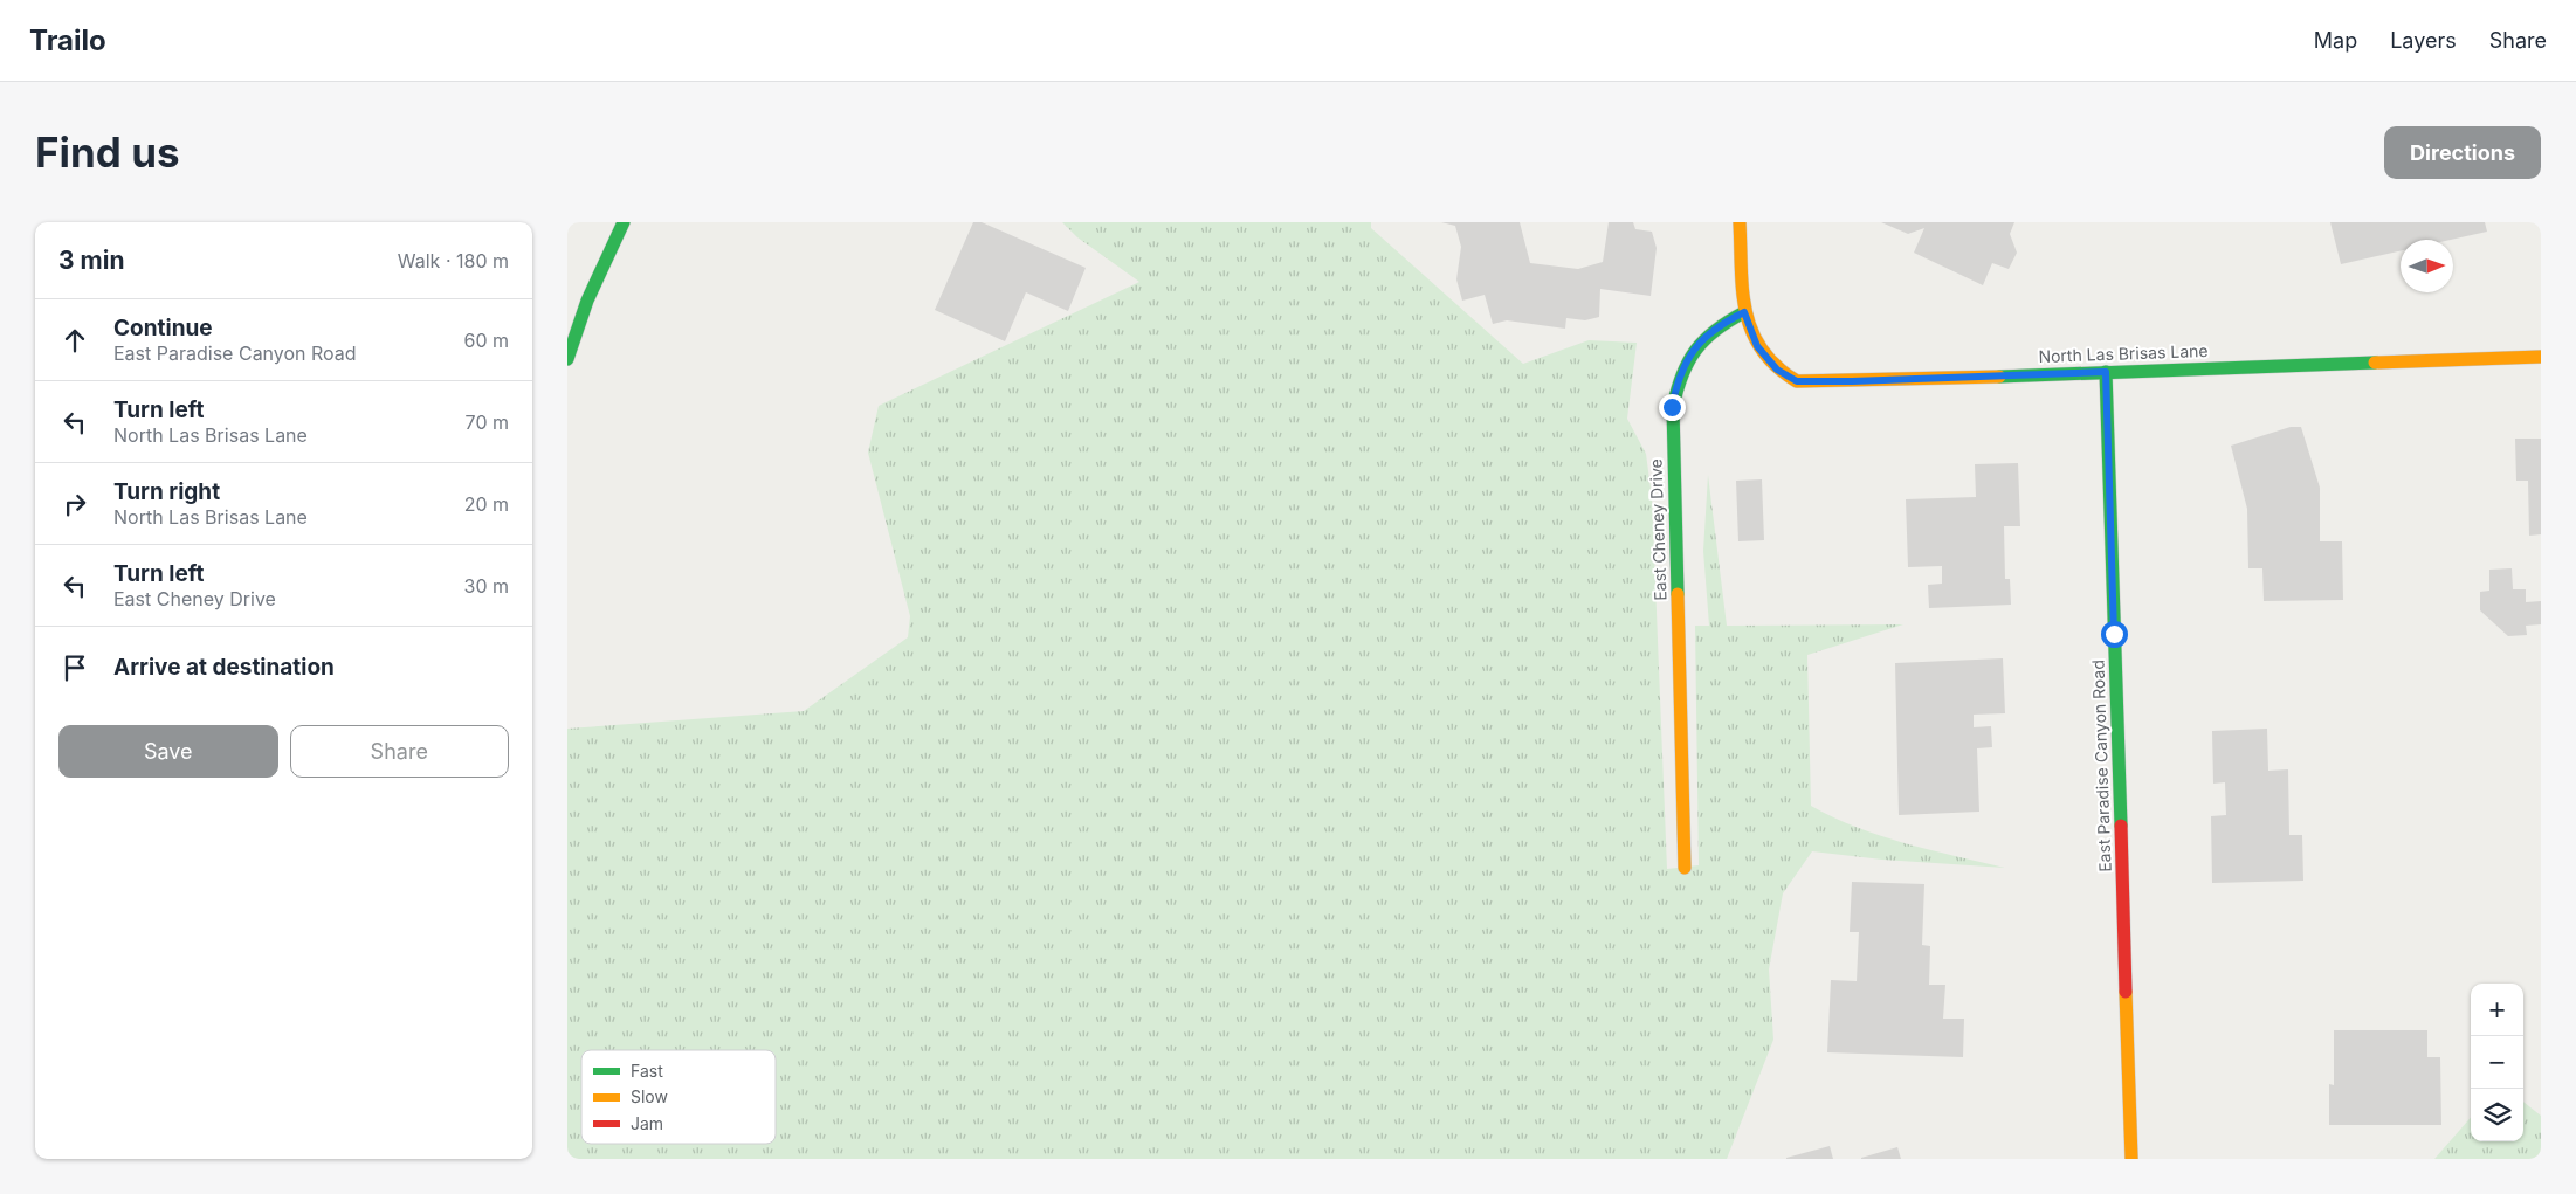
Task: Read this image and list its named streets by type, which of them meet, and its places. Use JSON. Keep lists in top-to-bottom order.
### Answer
{
  "streets": {
    "street": ["North Las Brisas Lane", "East Cheney Drive", "East Paradise Canyon Road"]
  },
  "crossings": [
    ["North Las Brisas Lane", "East Cheney Drive"],
    ["North Las Brisas Lane", "East Paradise Canyon Road"]
  ],
  "legend": ["Fast", "Slow", "Jam"],
  "north": "right",
  "page": {
    "header": "Trailo",
    "nav": ["Map", "Layers", "Share"],
    "buttons": [
      "Directions",
      ["Save", "Share"]
    ],
    "title": "Find us",
    "heading": ["3 min", "Walk · 180 m"],
    "list": [
      ["Continue", "East Paradise Canyon Road", "60 m"],
      ["Turn left", "North Las Brisas Lane", "70 m"],
      ["Turn right", "North Las Brisas Lane", "20 m"],
      ["Turn left", "East Cheney Drive", "30 m"],
      "Arrive at destination"
    ],
    "map_buttons": ["+", "−"]
  }
}
